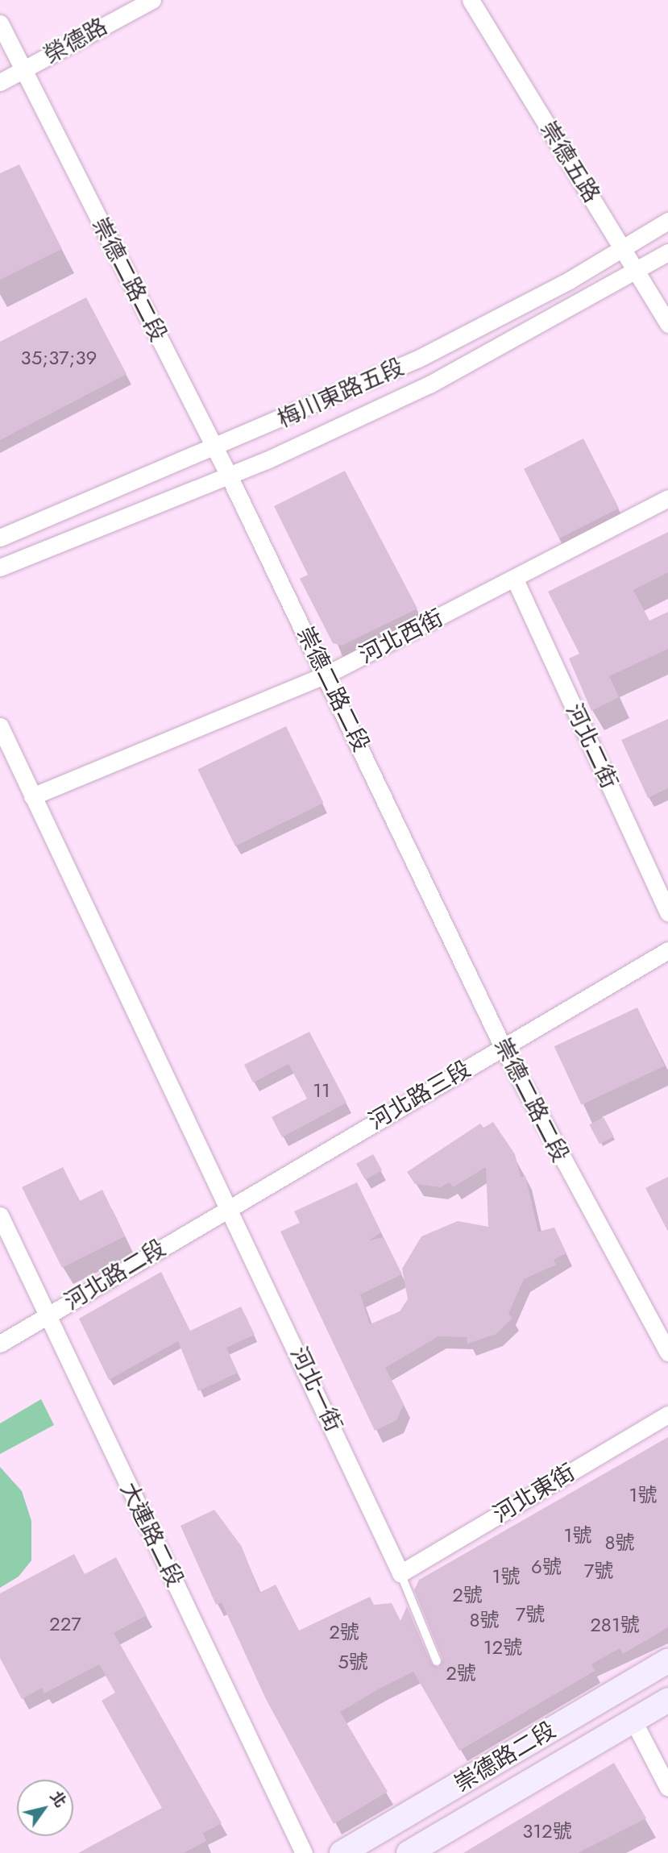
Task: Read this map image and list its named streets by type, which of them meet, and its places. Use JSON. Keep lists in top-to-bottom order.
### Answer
{
  "streets": {
    "main road": ["崇德路二段"],
    "street": [
      "榮德路",
      "崇德五路",
      "崇德二路二段",
      "梅川東路五段",
      "河北西街",
      "河北二街",
      "河北路三段",
      "河北路二段",
      "河北一街",
      "河北東街",
      "大連路二段"
    ]
  },
  "crossings": [
    ["榮德路", "崇德二路二段"],
    ["崇德五路", "梅川東路五段"],
    ["崇德二路二段", "梅川東路五段"],
    ["崇德二路二段", "河北西街"],
    ["崇德二路二段", "河北路三段"],
    ["河北西街", "河北二街"],
    ["河北西街", "河北一街"],
    ["河北路三段", "河北路二段"],
    ["河北路三段", "河北一街"],
    ["河北路二段", "河北一街"],
    ["河北路二段", "大連路二段"],
    ["河北一街", "河北東街"]
  ],
  "house_numbers": [
    "35;37;39",
    "11",
    "1號",
    "1號",
    "8號",
    "6號",
    "7號",
    "1號",
    "2號",
    "7號",
    "8號",
    "227",
    "281號",
    "2號",
    "12號",
    "5號",
    "2號",
    "312號"
  ],
  "north": "top right"
}
